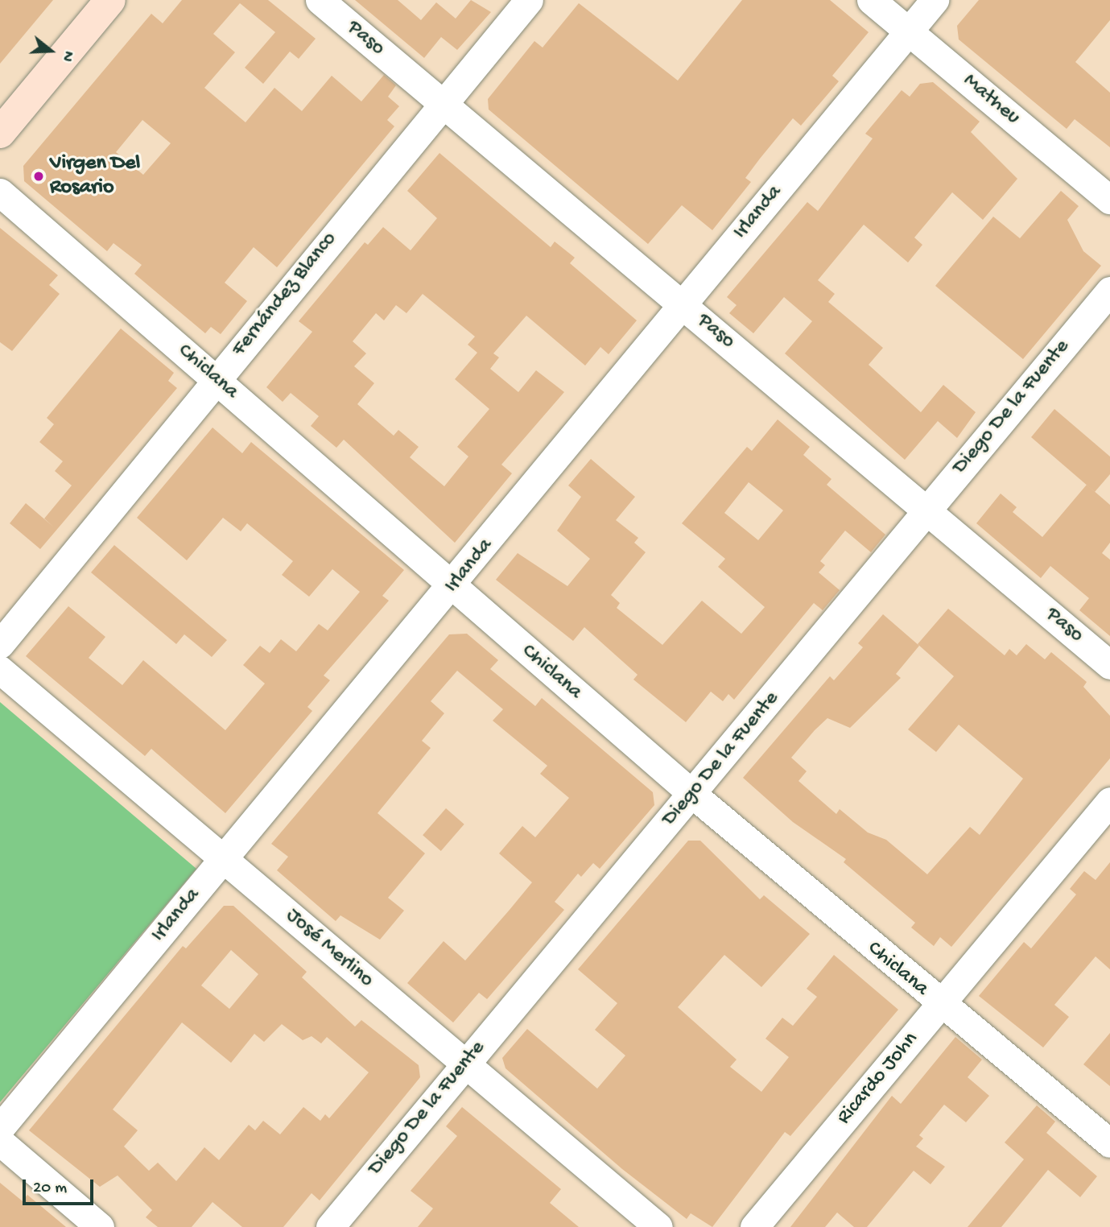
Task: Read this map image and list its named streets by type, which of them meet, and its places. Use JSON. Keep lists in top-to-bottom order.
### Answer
{
  "streets": {
    "street": [
      "Paso",
      "Matheu",
      "Irlanda",
      "Fernández Blanco",
      "Chiclana",
      "Diego De la Fuente",
      "José Merlino",
      "Ricardo John"
    ]
  },
  "crossings": [
    ["Paso", "Irlanda"],
    ["Paso", "Fernández Blanco"],
    ["Paso", "Diego De la Fuente"],
    ["Matheu", "Irlanda"],
    ["Irlanda", "Chiclana"],
    ["Irlanda", "José Merlino"],
    ["Fernández Blanco", "Chiclana"],
    ["Chiclana", "Diego De la Fuente"],
    ["Chiclana", "Ricardo John"],
    ["Diego De la Fuente", "José Merlino"]
  ],
  "places": ["Virgen Del Rosario"],
  "scale_bar": "20 m",
  "north": "right"
}
